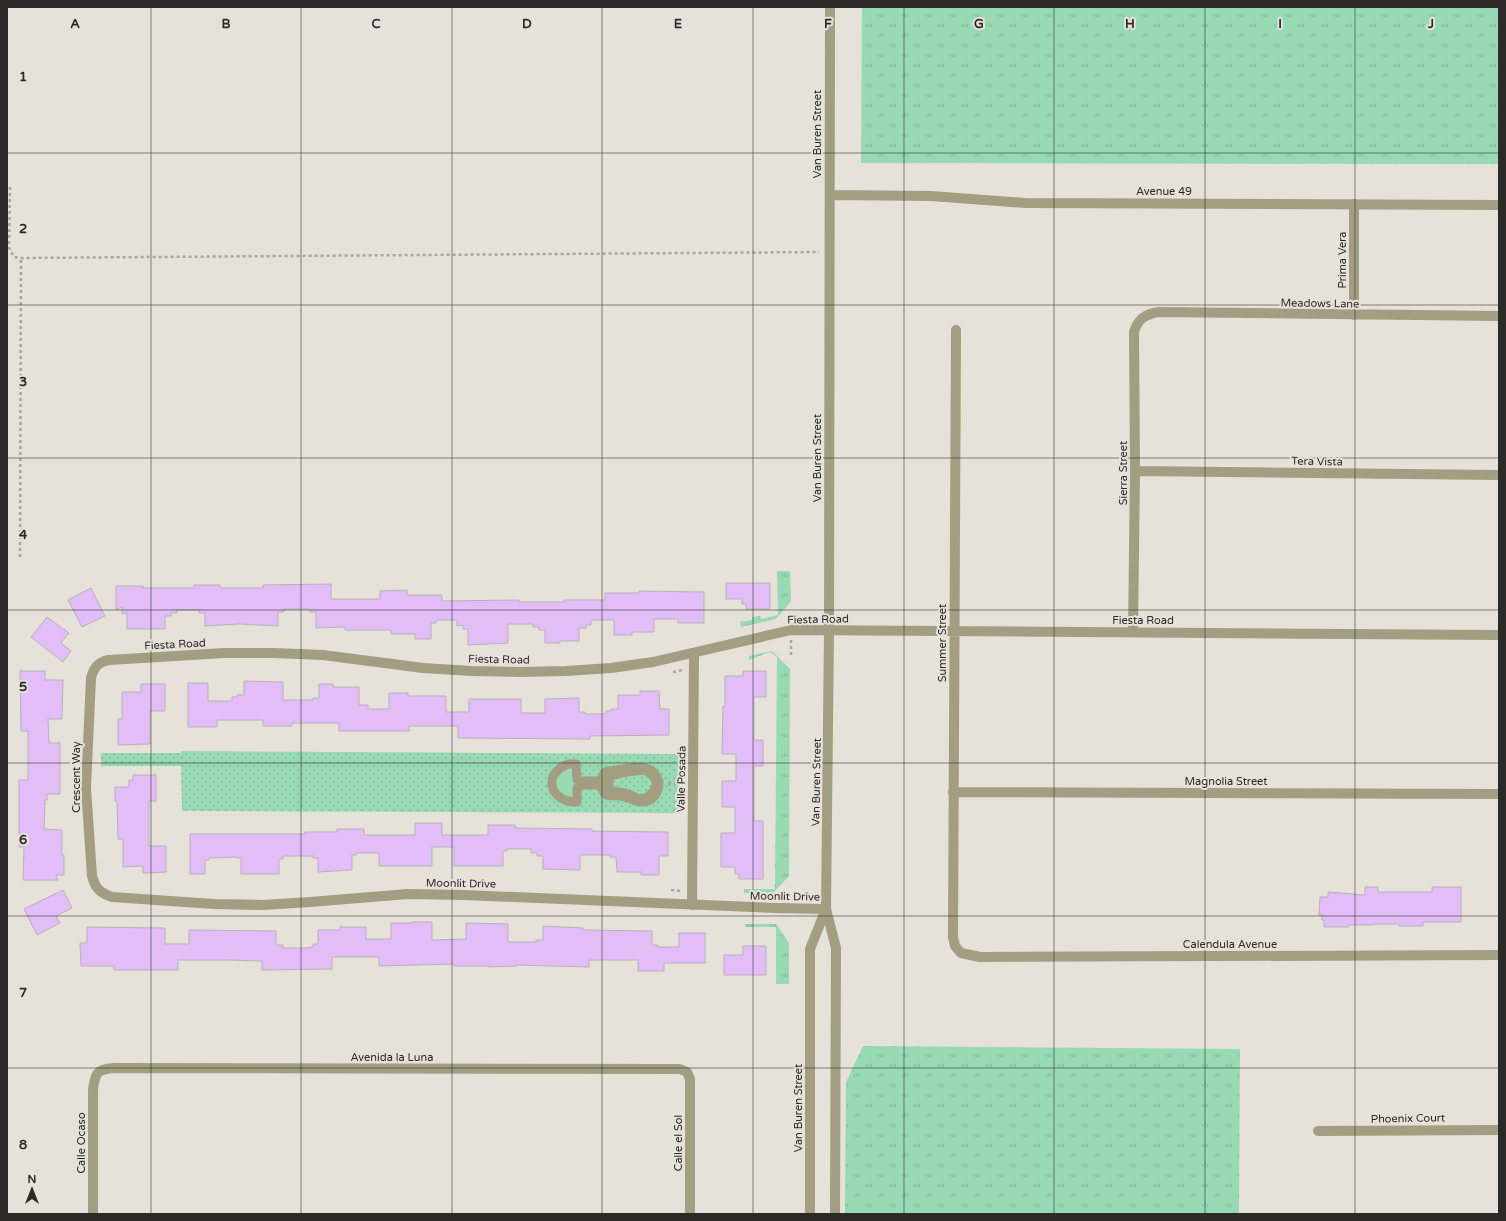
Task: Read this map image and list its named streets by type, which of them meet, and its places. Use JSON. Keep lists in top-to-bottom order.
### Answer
{
  "streets": {
    "street": [
      "Van Buren Street",
      "Avenue 49",
      "Prima Vera",
      "Meadows Lane",
      "Tera Vista",
      "Sierra Street",
      "Fiesta Road",
      "Summer Street",
      "Crescent Way",
      "Valle Posada",
      "Magnolia Street",
      "Moonlit Drive",
      "Calendula Avenue",
      "Avenida la Luna",
      "Phoenix Court",
      "Calle Ocaso",
      "Calle el Sol"
    ]
  },
  "crossings": [
    ["Van Buren Street", "Avenue 49"],
    ["Van Buren Street", "Fiesta Road"],
    ["Van Buren Street", "Moonlit Drive"],
    ["Avenue 49", "Prima Vera"],
    ["Prima Vera", "Meadows Lane"],
    ["Meadows Lane", "Sierra Street"],
    ["Tera Vista", "Sierra Street"],
    ["Sierra Street", "Fiesta Road"],
    ["Fiesta Road", "Summer Street"],
    ["Fiesta Road", "Crescent Way"],
    ["Fiesta Road", "Valle Posada"],
    ["Summer Street", "Magnolia Street"],
    ["Summer Street", "Calendula Avenue"],
    ["Crescent Way", "Moonlit Drive"],
    ["Valle Posada", "Moonlit Drive"],
    ["Avenida la Luna", "Calle Ocaso"],
    ["Avenida la Luna", "Calle el Sol"]
  ],
  "north": "top",
  "grid": {
    "columns": [
      "A",
      "B",
      "C",
      "D",
      "E",
      "F",
      "G",
      "H",
      "I",
      "J"
    ],
    "rows": [
      "1",
      "2",
      "3",
      "4",
      "5",
      "6",
      "7",
      "8"
    ]
  }
}
